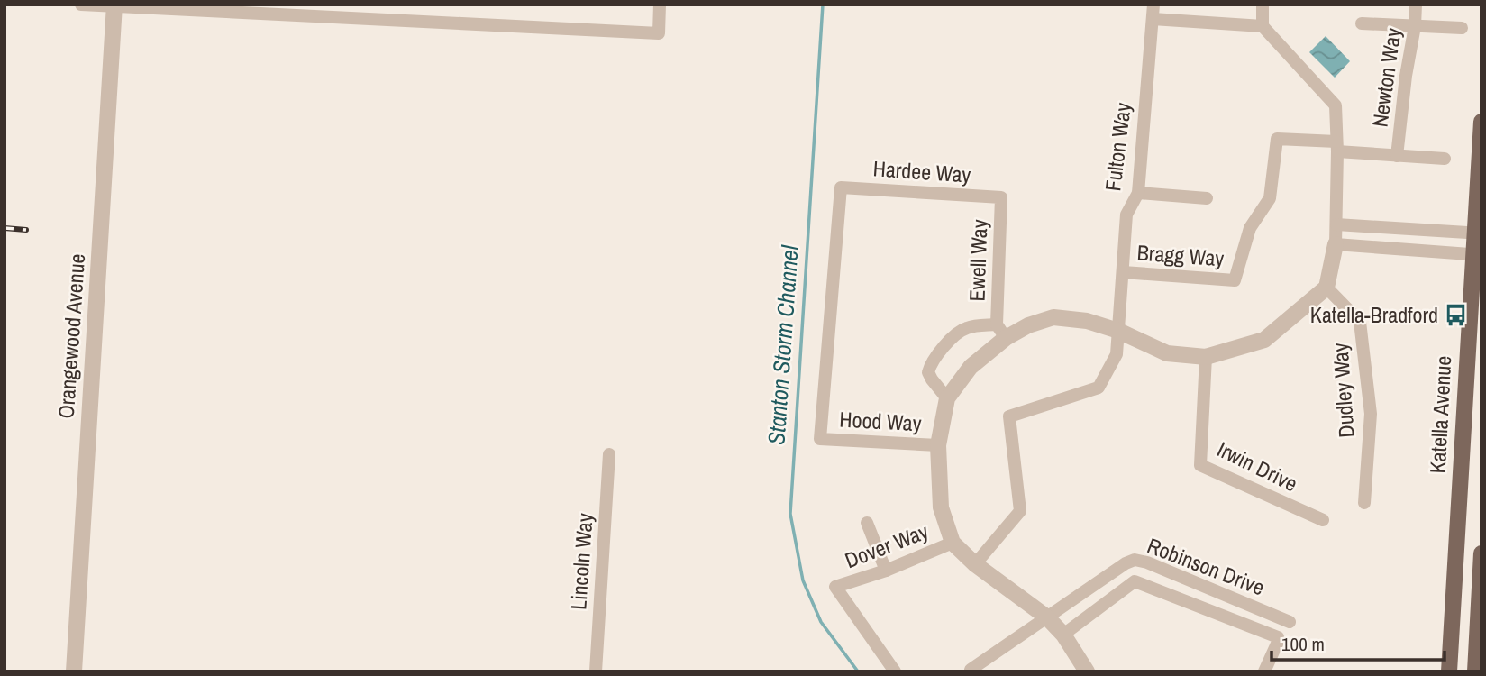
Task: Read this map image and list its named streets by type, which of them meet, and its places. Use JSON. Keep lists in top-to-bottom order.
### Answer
{
  "streets": {
    "main road": ["Katella Avenue"],
    "street": [
      "Newton Way",
      "Fulton Way",
      "Hardee Way",
      "Bragg Way",
      "Ewell Way",
      "Orangewood Avenue",
      "Dudley Way",
      "Hood Way",
      "Irwin Drive",
      "Dover Way",
      "Lincoln Way",
      "Robinson Drive"
    ]
  },
  "crossings": [
    ["Fulton Way", "Bragg Way"],
    ["Hardee Way", "Ewell Way"],
    ["Hardee Way", "Hood Way"]
  ],
  "water": ["Stanton Storm Channel"],
  "places": {
    "bus stop": ["Katella-Bradford"]
  },
  "scale_bar": "100 m"
}
